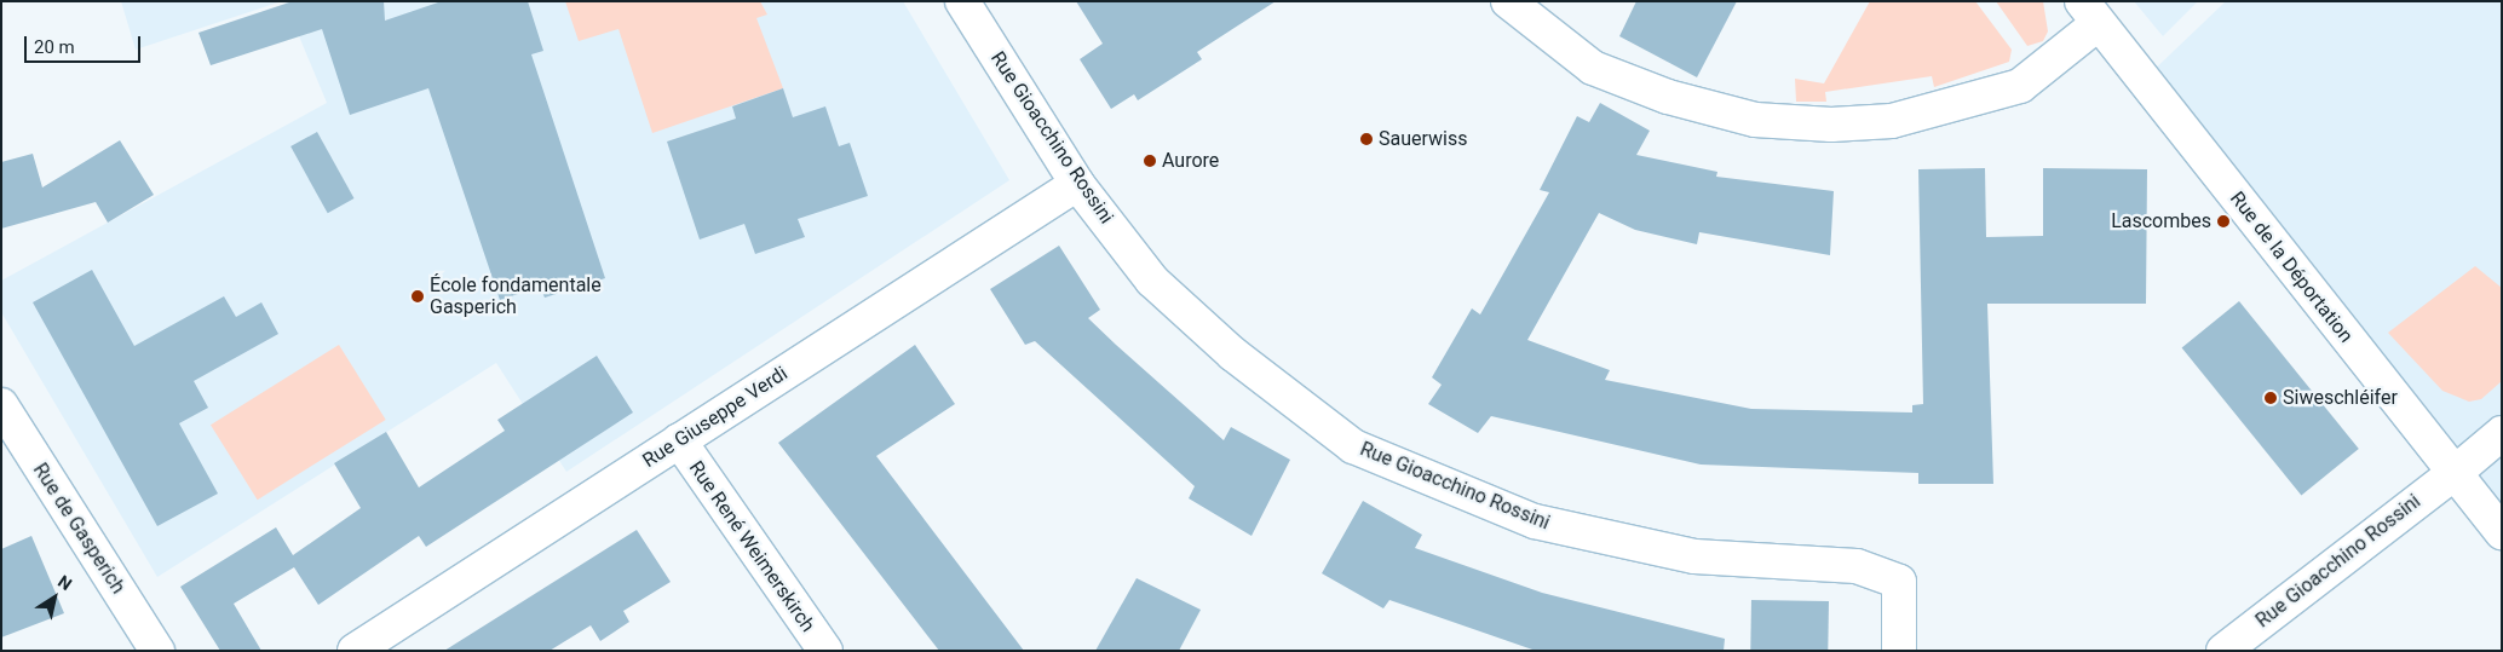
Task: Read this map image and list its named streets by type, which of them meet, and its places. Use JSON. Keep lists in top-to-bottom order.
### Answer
{
  "streets": {
    "street": [
      "Rue Gioacchino Rossini",
      "Rue de la Déportation",
      "Rue Giuseppe Verdi",
      "Rue de Gasperich",
      "Rue René Weimerskirch"
    ]
  },
  "crossings": [
    ["Rue Gioacchino Rossini", "Rue de la Déportation"],
    ["Rue Gioacchino Rossini", "Rue Giuseppe Verdi"],
    ["Rue Giuseppe Verdi", "Rue René Weimerskirch"]
  ],
  "places": [
    "Sauerwiss",
    "Aurore",
    "Lascombes",
    "École fondamentale Gasperich",
    "Siweschléifer"
  ],
  "scale_bar": "20 m",
  "north": "top right"
}
